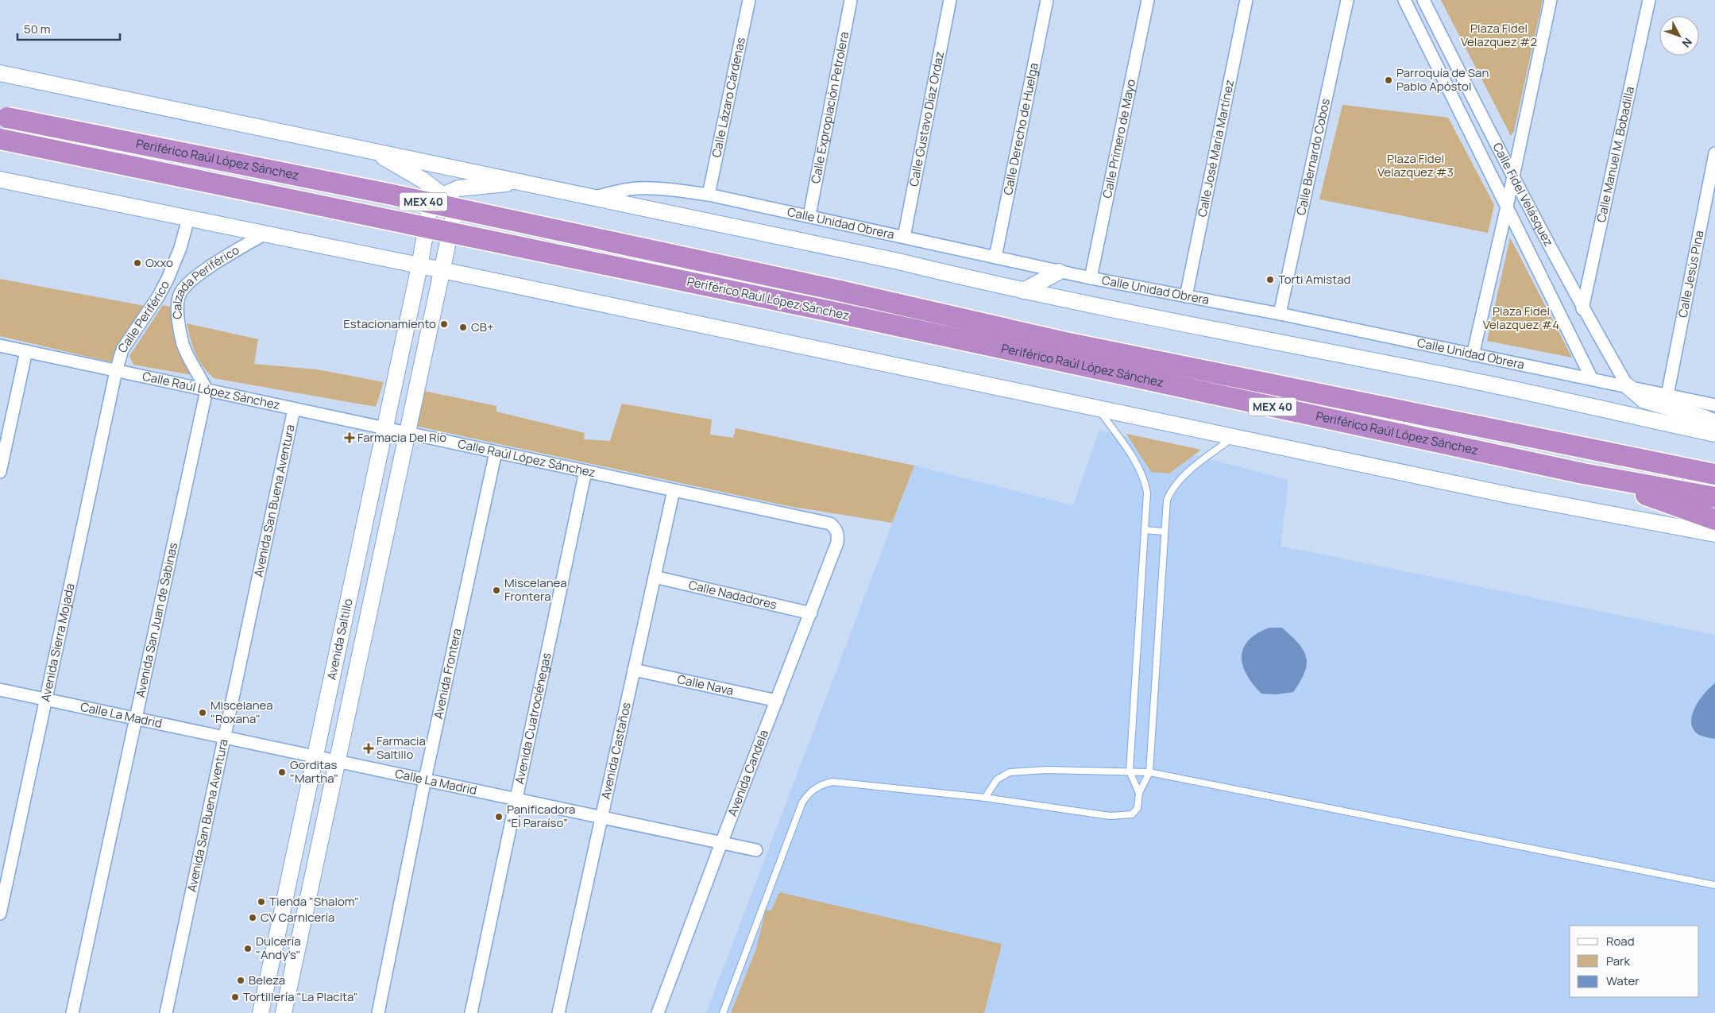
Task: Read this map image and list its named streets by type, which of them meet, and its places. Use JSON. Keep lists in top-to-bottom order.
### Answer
{
  "streets": {
    "highway": ["Periférico Raúl López Sánchez", "MEX 40"],
    "main road": ["Avenida Saltillo"],
    "street": [
      "Calle Lázaro Cárdenas",
      "Calle Expropiación Petrolera",
      "Calle Gustavo Díaz Ordaz",
      "Calle Derecho de Huelga",
      "Calle Primero de Mayo",
      "Calle José María Martínez",
      "Calle Manuel M. Bobadilla",
      "Calle Bernardo Cobos",
      "Calle Fidel Velásquez",
      "Calle Unidad Obrera",
      "Calle Jesús Pina",
      "Calzada Periférico",
      "Calle Periférico",
      "Calle Raúl López Sánchez",
      "Avenida San Buena Aventura",
      "Calle Nadadores",
      "Avenida San Juan de Sabinas",
      "Avenida Sierra Mojada",
      "Avenida Frontera",
      "Calle Nava",
      "Calle La Madrid",
      "Avenida Cuatrociénegas",
      "Avenida Castaños",
      "Avenida Candela"
    ]
  },
  "crossings": [
    ["Calle Lázaro Cárdenas", "Calle Unidad Obrera"],
    ["Calle Expropiación Petrolera", "Calle Unidad Obrera"],
    ["Calle Gustavo Díaz Ordaz", "Calle Unidad Obrera"],
    ["Calle Derecho de Huelga", "Calle Unidad Obrera"],
    ["Calle Primero de Mayo", "Calle Unidad Obrera"],
    ["Calle José María Martínez", "Calle Unidad Obrera"],
    ["Calle Manuel M. Bobadilla", "Calle Fidel Velásquez"],
    ["Calle Bernardo Cobos", "Calle Unidad Obrera"],
    ["Calle Fidel Velásquez", "Calle Unidad Obrera"],
    ["Calle Unidad Obrera", "Calle Jesús Pina"],
    ["Calzada Periférico", "Calle Raúl López Sánchez"],
    ["Calzada Periférico", "Avenida San Juan de Sabinas"],
    ["Calle Periférico", "Calle Raúl López Sánchez"],
    ["Calle Periférico", "Avenida Sierra Mojada"],
    ["Calle Raúl López Sánchez", "Avenida San Buena Aventura"],
    ["Calle Raúl López Sánchez", "Avenida San Juan de Sabinas"],
    ["Calle Raúl López Sánchez", "Avenida Saltillo"],
    ["Calle Raúl López Sánchez", "Avenida Sierra Mojada"],
    ["Calle Raúl López Sánchez", "Avenida Frontera"],
    ["Calle Raúl López Sánchez", "Avenida Cuatrociénegas"],
    ["Calle Raúl López Sánchez", "Avenida Castaños"],
    ["Calle Raúl López Sánchez", "Avenida Candela"],
    ["Avenida San Buena Aventura", "Calle La Madrid"],
    ["Calle Nadadores", "Avenida Castaños"],
    ["Calle Nadadores", "Avenida Candela"],
    ["Avenida San Juan de Sabinas", "Calle La Madrid"],
    ["Avenida Saltillo", "Calle La Madrid"],
    ["Avenida Sierra Mojada", "Calle La Madrid"],
    ["Avenida Frontera", "Calle La Madrid"],
    ["Calle Nava", "Avenida Castaños"],
    ["Calle Nava", "Avenida Candela"],
    ["Calle La Madrid", "Avenida Cuatrociénegas"],
    ["Calle La Madrid", "Avenida Castaños"],
    ["Calle La Madrid", "Avenida Candela"]
  ],
  "parks": ["Plaza Fidel Velazquez #2", "Plaza Fidel Velazquez #3", "Plaza Fidel Velazquez #4"],
  "places": {
    "other": [
      "Parroquía de San Pablo Apóstol",
      "Oxxo",
      "Torti Amistad",
      "Estacionamiento",
      "CB+",
      "Miscelanea Frontera",
      "Miscelanea \"Roxana\"",
      "Gorditas \"Martha\"",
      "Panificadora “El Paraíso”",
      "Tienda \"Shalom\"",
      "CV Carnicería",
      "Dulcería \"Andy's\"",
      "Beleza",
      "Tortillería \"La Placita\""
    ],
    "health": ["Farmacia Del Río", "Farmacia Saltillo"]
  },
  "legend": ["Road", "Park", "Water"],
  "scale_bar": "50 m",
  "north": "bottom right"
}
